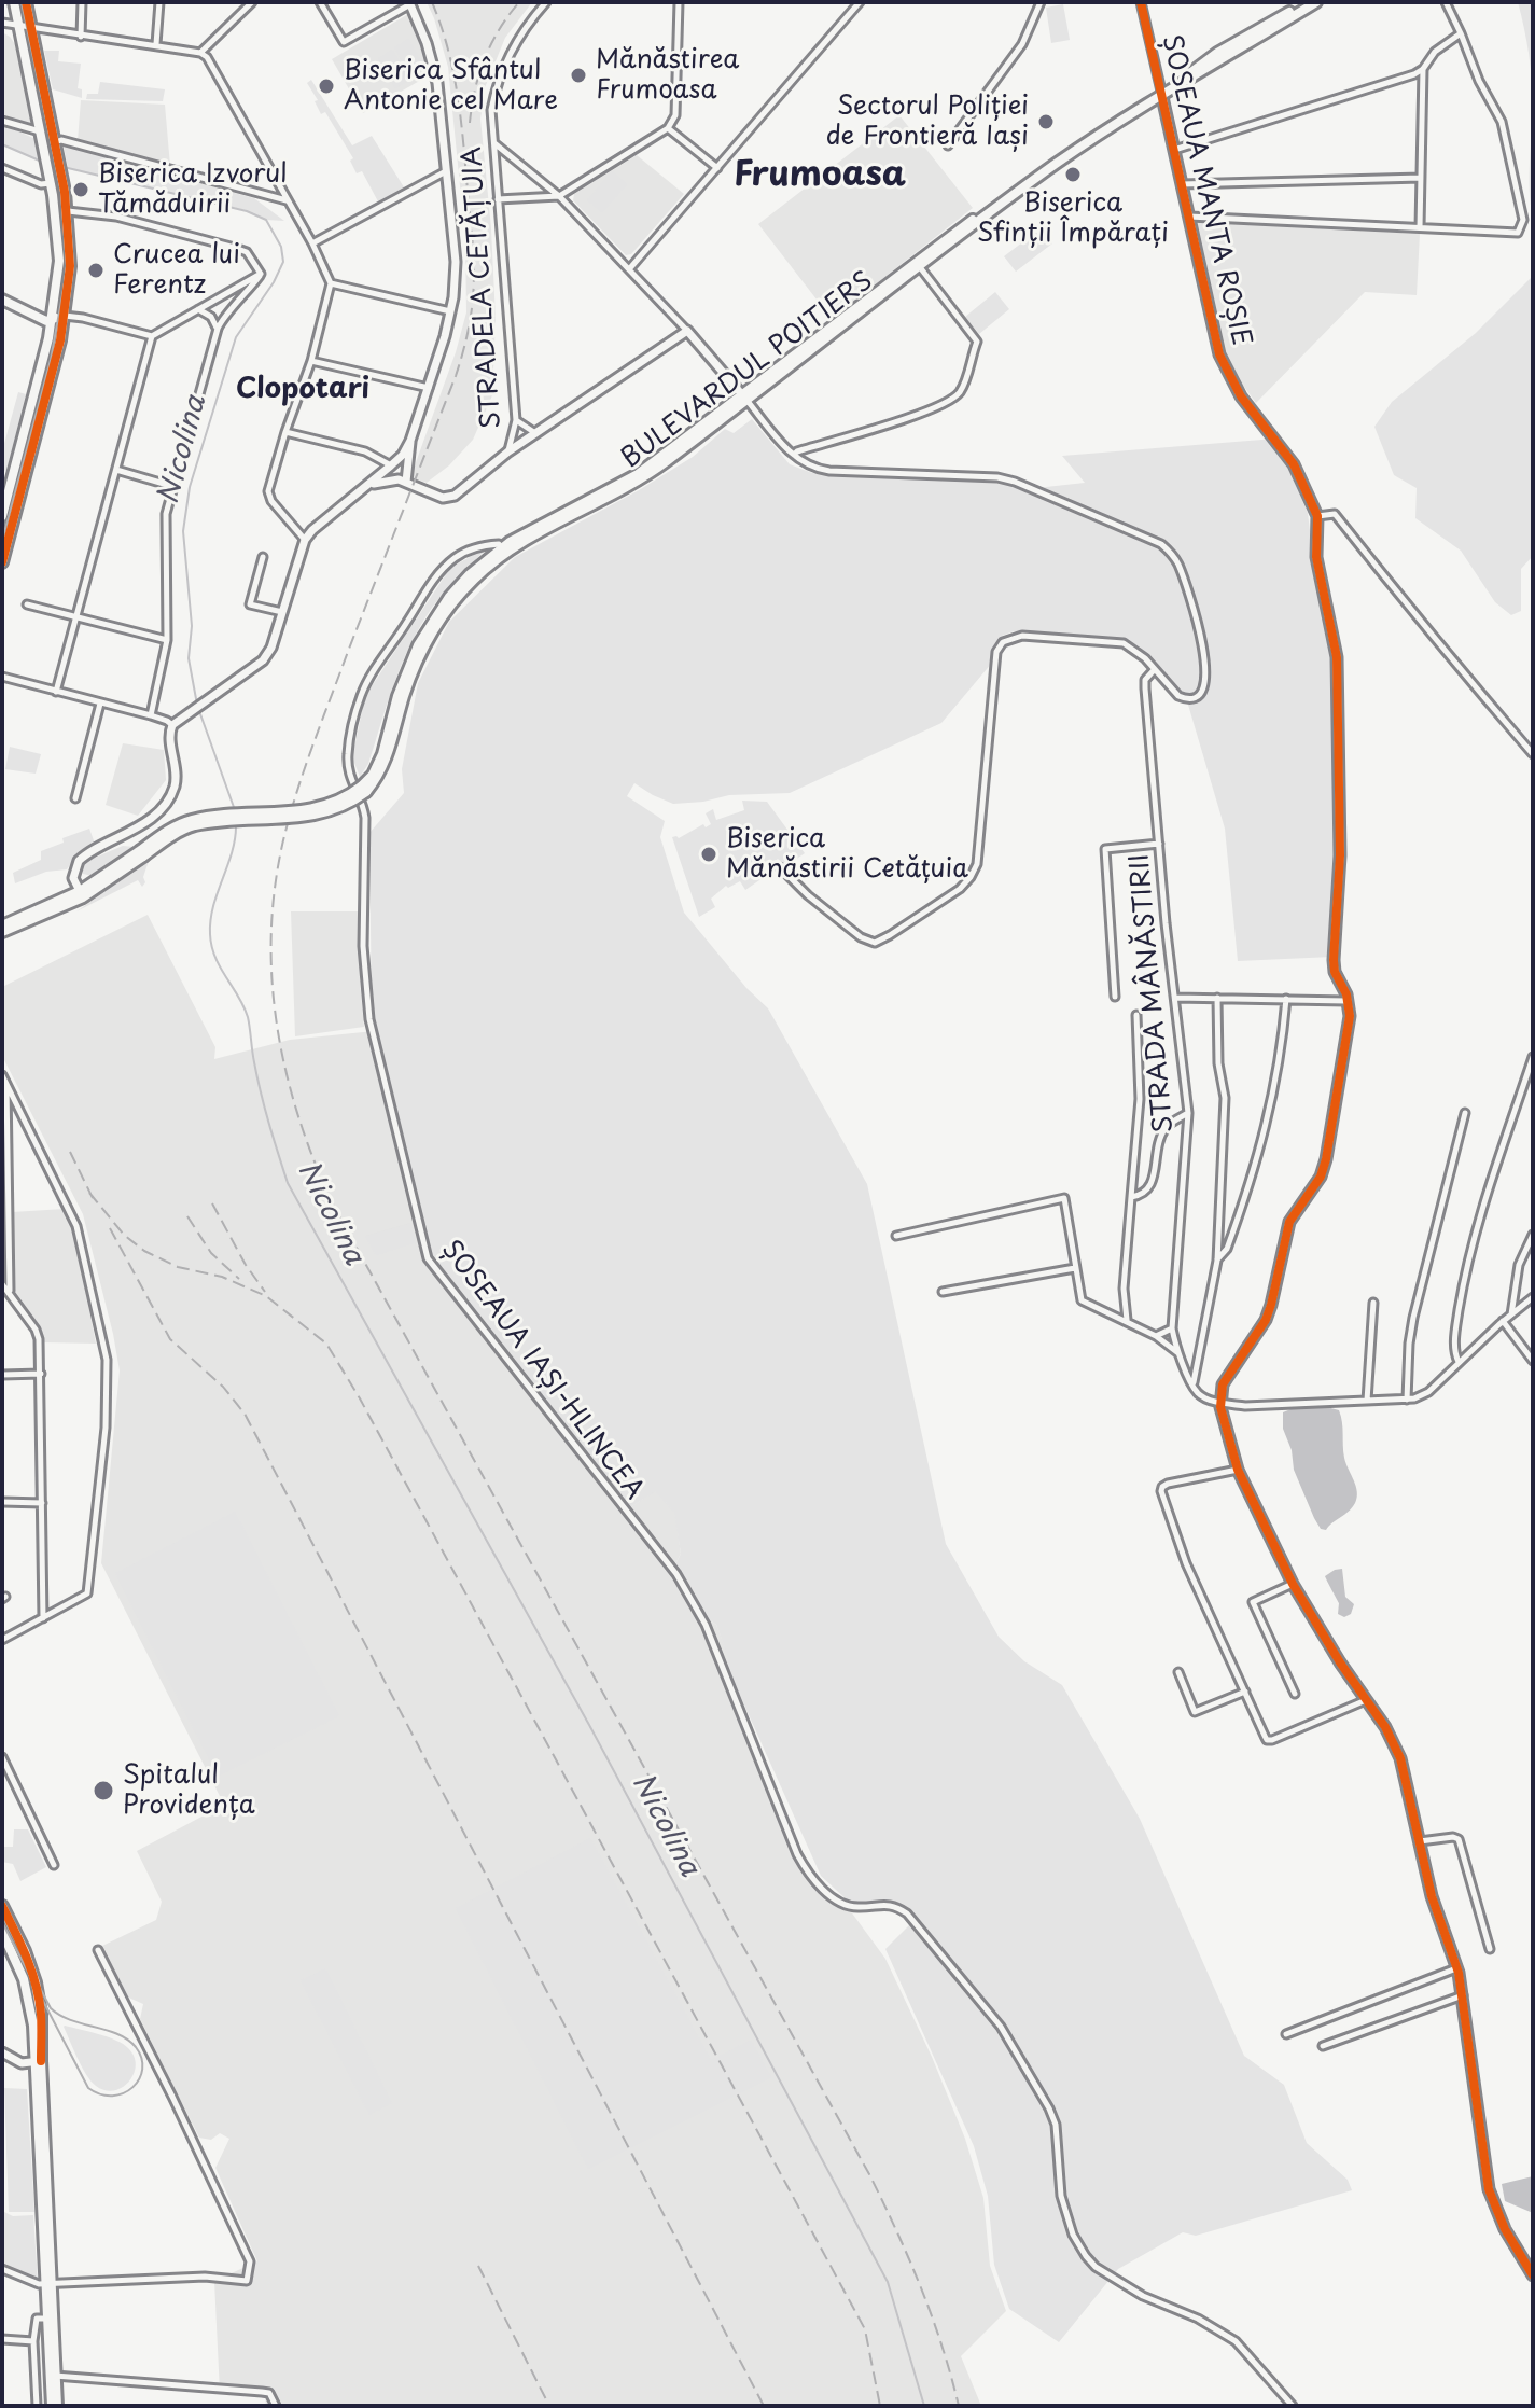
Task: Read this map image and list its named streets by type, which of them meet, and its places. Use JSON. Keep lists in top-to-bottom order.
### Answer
{
  "streets": {
    "main road": ["BULEVARDUL POITIERS"],
    "street": [
      "ȘOSEAUA MANTA ROȘIE",
      "STRADELA CETĂȚUIA",
      "STRADA MÂNĂSTIRII",
      "ȘOSEAUA IAȘI-HLINCEA"
    ]
  },
  "crossings": [
    ["ȘOSEAUA MANTA ROȘIE", "BULEVARDUL POITIERS"],
    ["BULEVARDUL POITIERS", "ȘOSEAUA IAȘI-HLINCEA"]
  ],
  "districts": ["Frumoasa", "Clopotari"],
  "water": ["Nicolina"],
  "places": [
    "Mănăstirea Frumoasa",
    "Biserica Sfântul Antonie cel Mare",
    "Sectorul Poliției de Frontieră Iași",
    "Biserica Sfinții Împărați",
    "Biserica Izvorul Tămăduirii",
    "Crucea lui Ferentz",
    "Biserica Mănăstirii Cetățuia",
    "Spitalul Providența"
  ]
}
